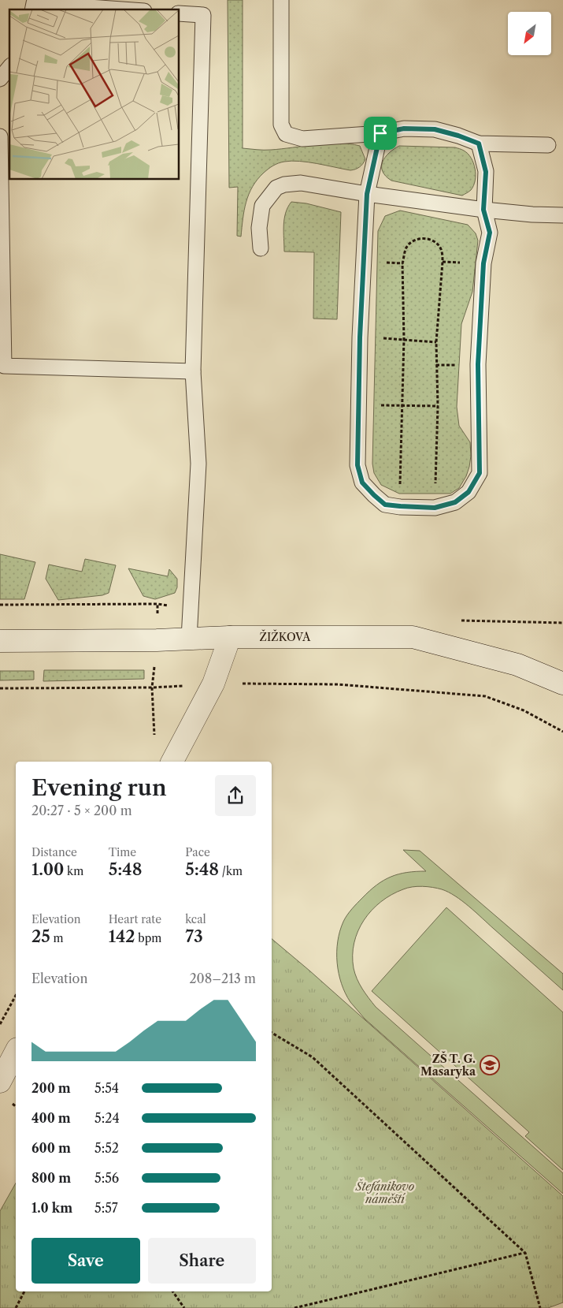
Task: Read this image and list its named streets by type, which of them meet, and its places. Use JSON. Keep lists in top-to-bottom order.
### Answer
{
  "streets": {
    "main road": ["ŽIŽKOVA"]
  },
  "parks": ["Štefánikovo náměstí"],
  "places": {
    "school or university": ["ZŠ T. G. Masaryka"]
  },
  "north": "bottom left",
  "page": {
    "heading": ["Evening run", "20:27 · 5 × 200 m"],
    "stats": [
      ["Distance", "1.00 km"],
      ["Time", "5:48"],
      ["Pace", "5:48 /km"],
      ["Elevation", "25 m"],
      ["Heart rate", "142 bpm"],
      ["kcal", "73"]
    ],
    "chart": ["Elevation", "208–213 m"],
    "list": [
      {
        "name": "200 m",
        "note": "5:54"
      },
      {
        "name": "400 m",
        "note": "5:24"
      },
      {
        "name": "600 m",
        "note": "5:52"
      },
      {
        "name": "800 m",
        "note": "5:56"
      },
      {
        "name": "1.0 km",
        "note": "5:57"
      }
    ],
    "buttons": ["Save", "Share"]
  }
}
